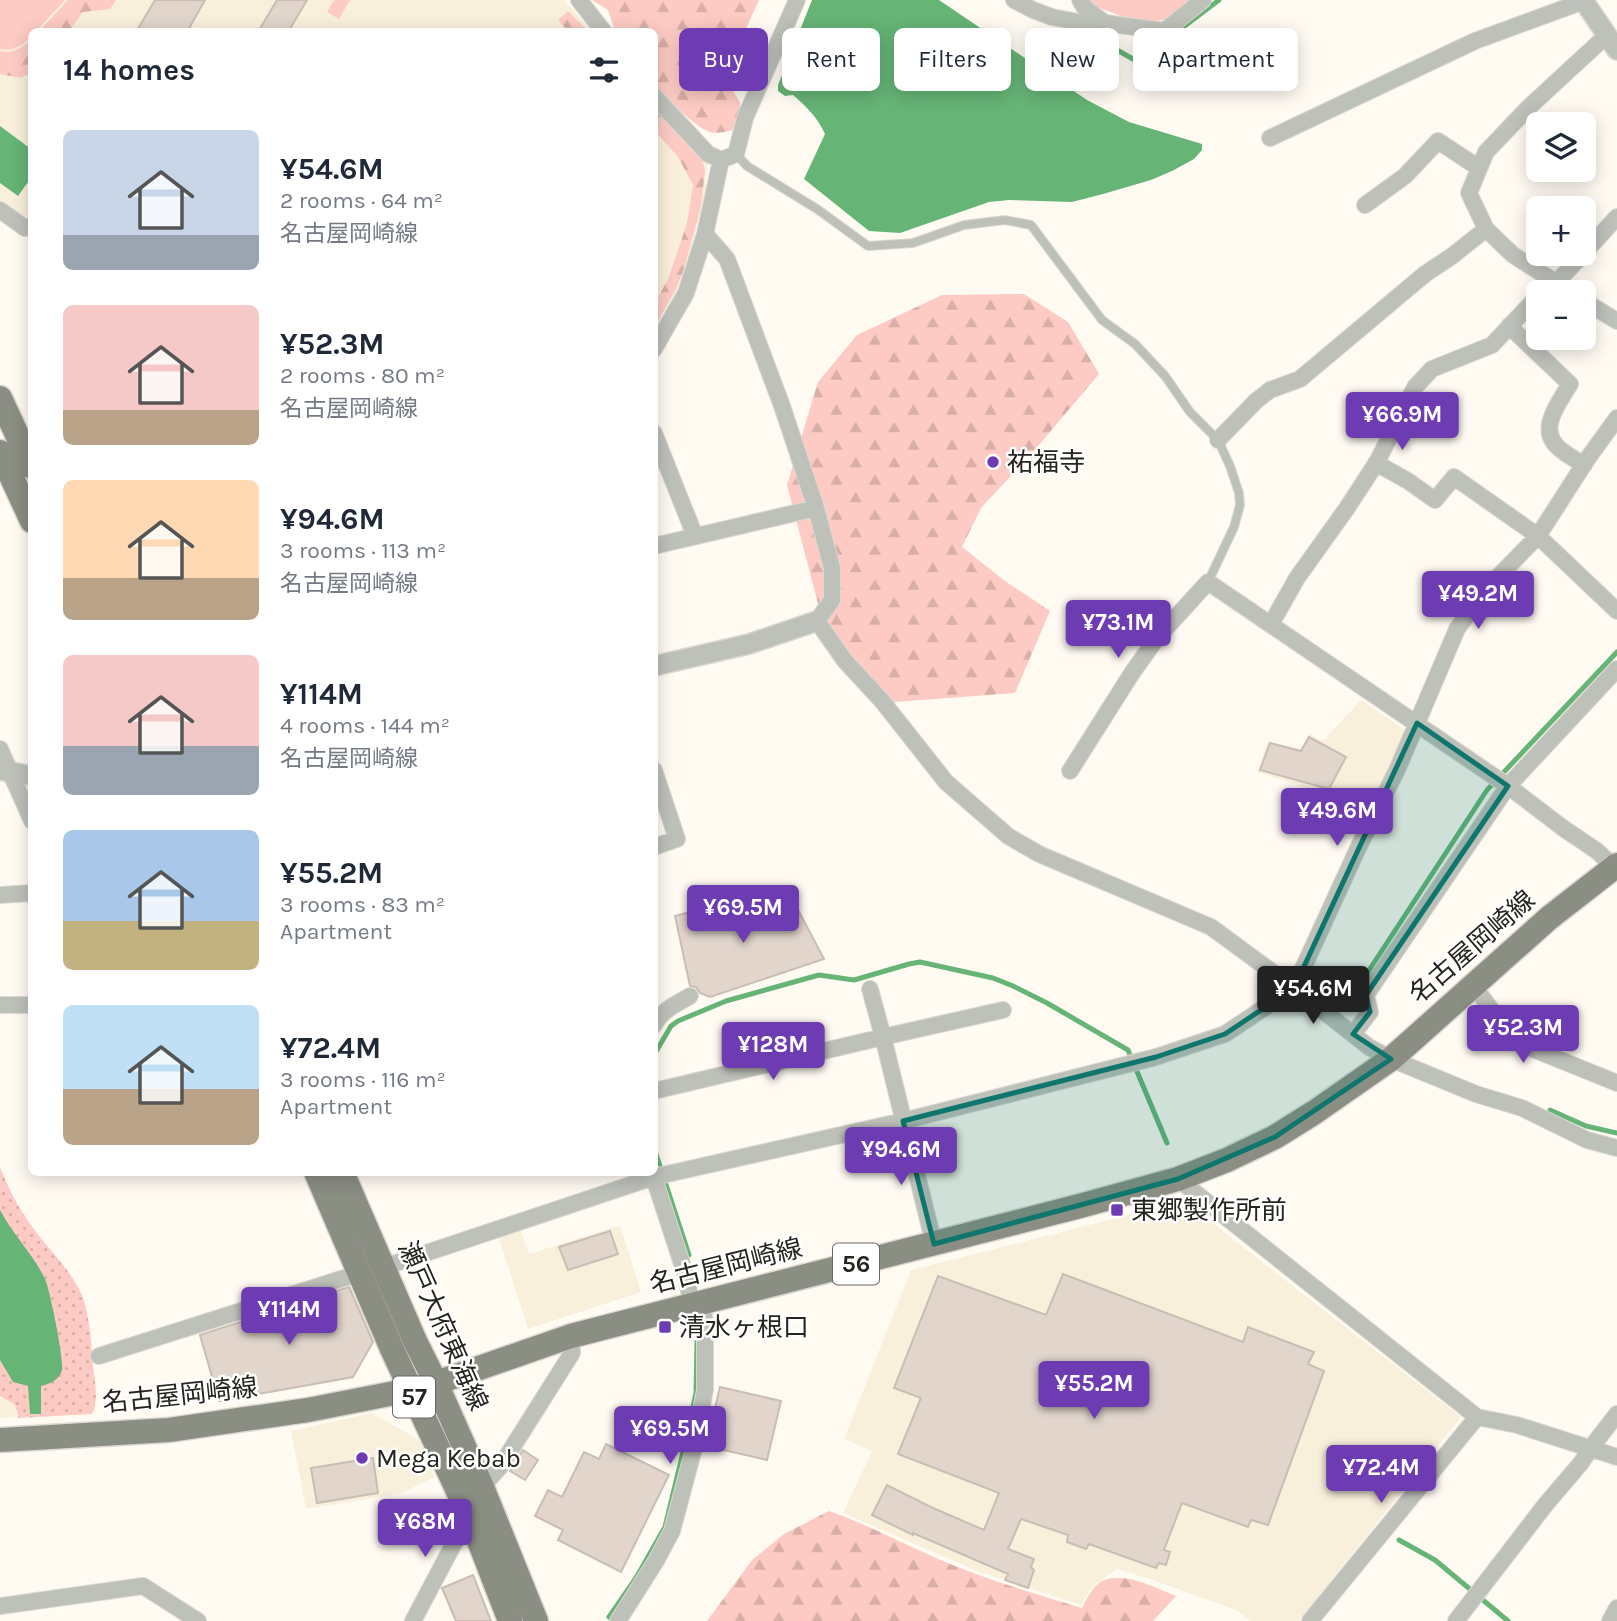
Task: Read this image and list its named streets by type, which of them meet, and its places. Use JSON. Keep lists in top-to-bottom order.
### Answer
{
  "streets": {
    "main road": [
      "名古屋岡崎線",
      "56",
      "瀬戸大府東海線",
      "57"
    ]
  },
  "crossings": [
    ["名古屋岡崎線", "瀬戸大府東海線"]
  ],
  "places": {
    "other": ["祐福寺", "Mega Kebab"],
    "transit": ["東郷製作所前", "清水ヶ根口"]
  },
  "page": {
    "chip": [
      "Buy",
      "Rent",
      "Filters",
      "New",
      "Apartment"
    ],
    "heading": "14 homes",
    "map_buttons": ["+", "−"],
    "list": [
      {
        "name": "¥54.6M",
        "note": "2 rooms · 64 m² · 名古屋岡崎線"
      },
      {
        "name": "¥52.3M",
        "note": "2 rooms · 80 m² · 名古屋岡崎線"
      },
      {
        "name": "¥94.6M",
        "note": "3 rooms · 113 m² · 名古屋岡崎線"
      },
      {
        "name": "¥114M",
        "note": "4 rooms · 144 m² · 名古屋岡崎線"
      },
      {
        "name": "¥55.2M",
        "note": "3 rooms · 83 m² · Apartment"
      },
      {
        "name": "¥72.4M",
        "note": "3 rooms · 116 m² · Apartment"
      }
    ],
    "price": [
      "¥66.9M",
      "¥49.2M",
      "¥73.1M",
      "¥49.6M",
      "¥69.5M",
      "¥54.6M",
      "¥52.3M",
      "¥128M",
      "¥94.6M",
      "¥114M",
      "¥55.2M",
      "¥69.5M",
      "¥72.4M",
      "¥68M"
    ]
  }
}
